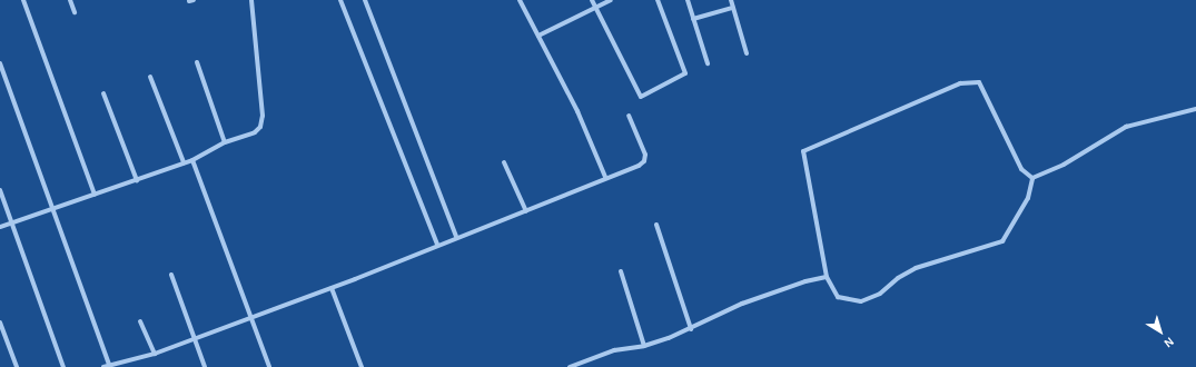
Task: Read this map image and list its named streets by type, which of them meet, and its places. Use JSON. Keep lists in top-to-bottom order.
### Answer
{
  "north": "bottom right"
}
